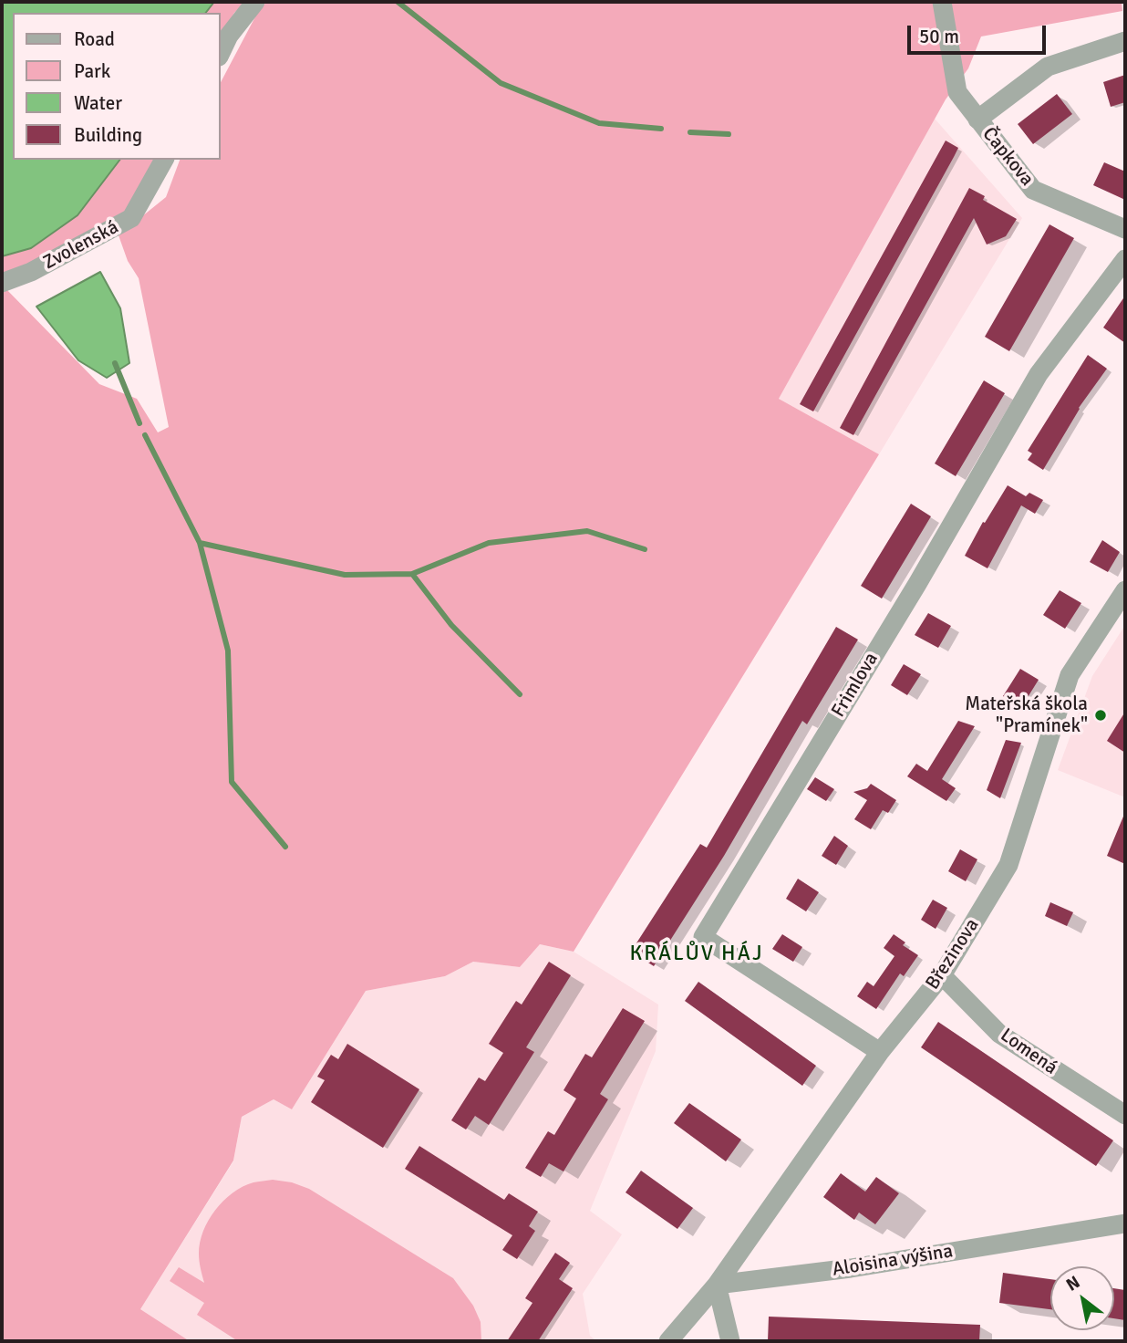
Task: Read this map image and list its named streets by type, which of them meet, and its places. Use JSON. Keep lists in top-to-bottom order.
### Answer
{
  "streets": {
    "street": [
      "Čapkova",
      "Zvolenská",
      "Frimlova",
      "Březinova",
      "Lomená",
      "Aloisina výšina"
    ]
  },
  "crossings": [
    ["Frimlova", "Březinova"],
    ["Březinova", "Lomená"],
    ["Březinova", "Aloisina výšina"]
  ],
  "districts": ["KRÁLŮV HÁJ"],
  "places": ["Mateřská škola \"Pramínek\""],
  "legend": [
    "Road",
    "Park",
    "Water",
    "Building"
  ],
  "scale_bar": "50 m",
  "north": "top left"
}
